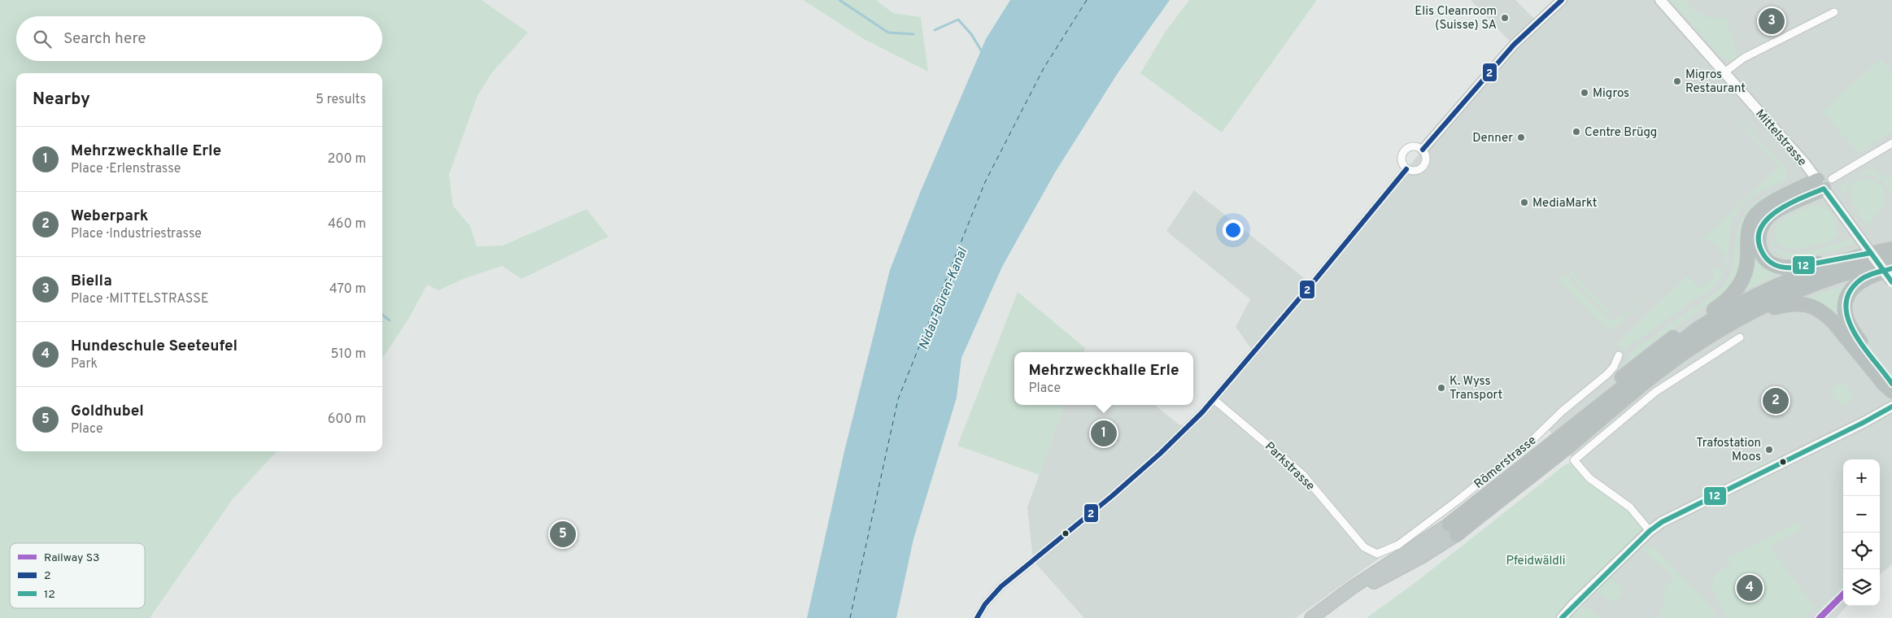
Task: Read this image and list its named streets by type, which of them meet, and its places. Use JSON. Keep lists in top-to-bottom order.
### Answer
{
  "streets": {
    "main road": ["Mittelstrasse"],
    "street": ["Römerstrasse", "Parkstrasse"]
  },
  "crossings": [
    ["Römerstrasse", "Parkstrasse"]
  ],
  "water": ["Nidau-Büren-Kanal"],
  "parks": ["Pfeidwäldli"],
  "places": [
    "Elis Cleanroom (Suisse) SA",
    "Migros Restaurant",
    "Migros",
    "Centre Brügg",
    "Denner",
    "MediaMarkt",
    "K. Wyss Transport",
    "Trafostation Moos"
  ],
  "lines": ["transit line 2", "transit line 12", "rail line S3"],
  "legend": ["Railway S3", "2", "12"],
  "page": {
    "pins": [
      "3",
      "2",
      "1",
      "5",
      "4"
    ],
    "search": "Search here",
    "heading": ["Nearby", "5 results"],
    "list": [
      {
        "mark": "1",
        "name": "Mehrzweckhalle Erle",
        "note": "Place · Erlenstrasse",
        "value": "200 m"
      },
      {
        "mark": "2",
        "name": "Weberpark",
        "note": "Place · Industriestrasse",
        "value": "460 m"
      },
      {
        "mark": "3",
        "name": "Biella",
        "note": "Place · MITTELSTRASSE",
        "value": "470 m"
      },
      {
        "mark": "4",
        "name": "Hundeschule Seeteufel",
        "note": "Park",
        "value": "510 m"
      },
      {
        "mark": "5",
        "name": "Goldhubel",
        "note": "Place",
        "value": "600 m"
      }
    ],
    "popup": ["Mehrzweckhalle Erle", "Place"],
    "map_buttons": ["+", "−"]
  }
}
